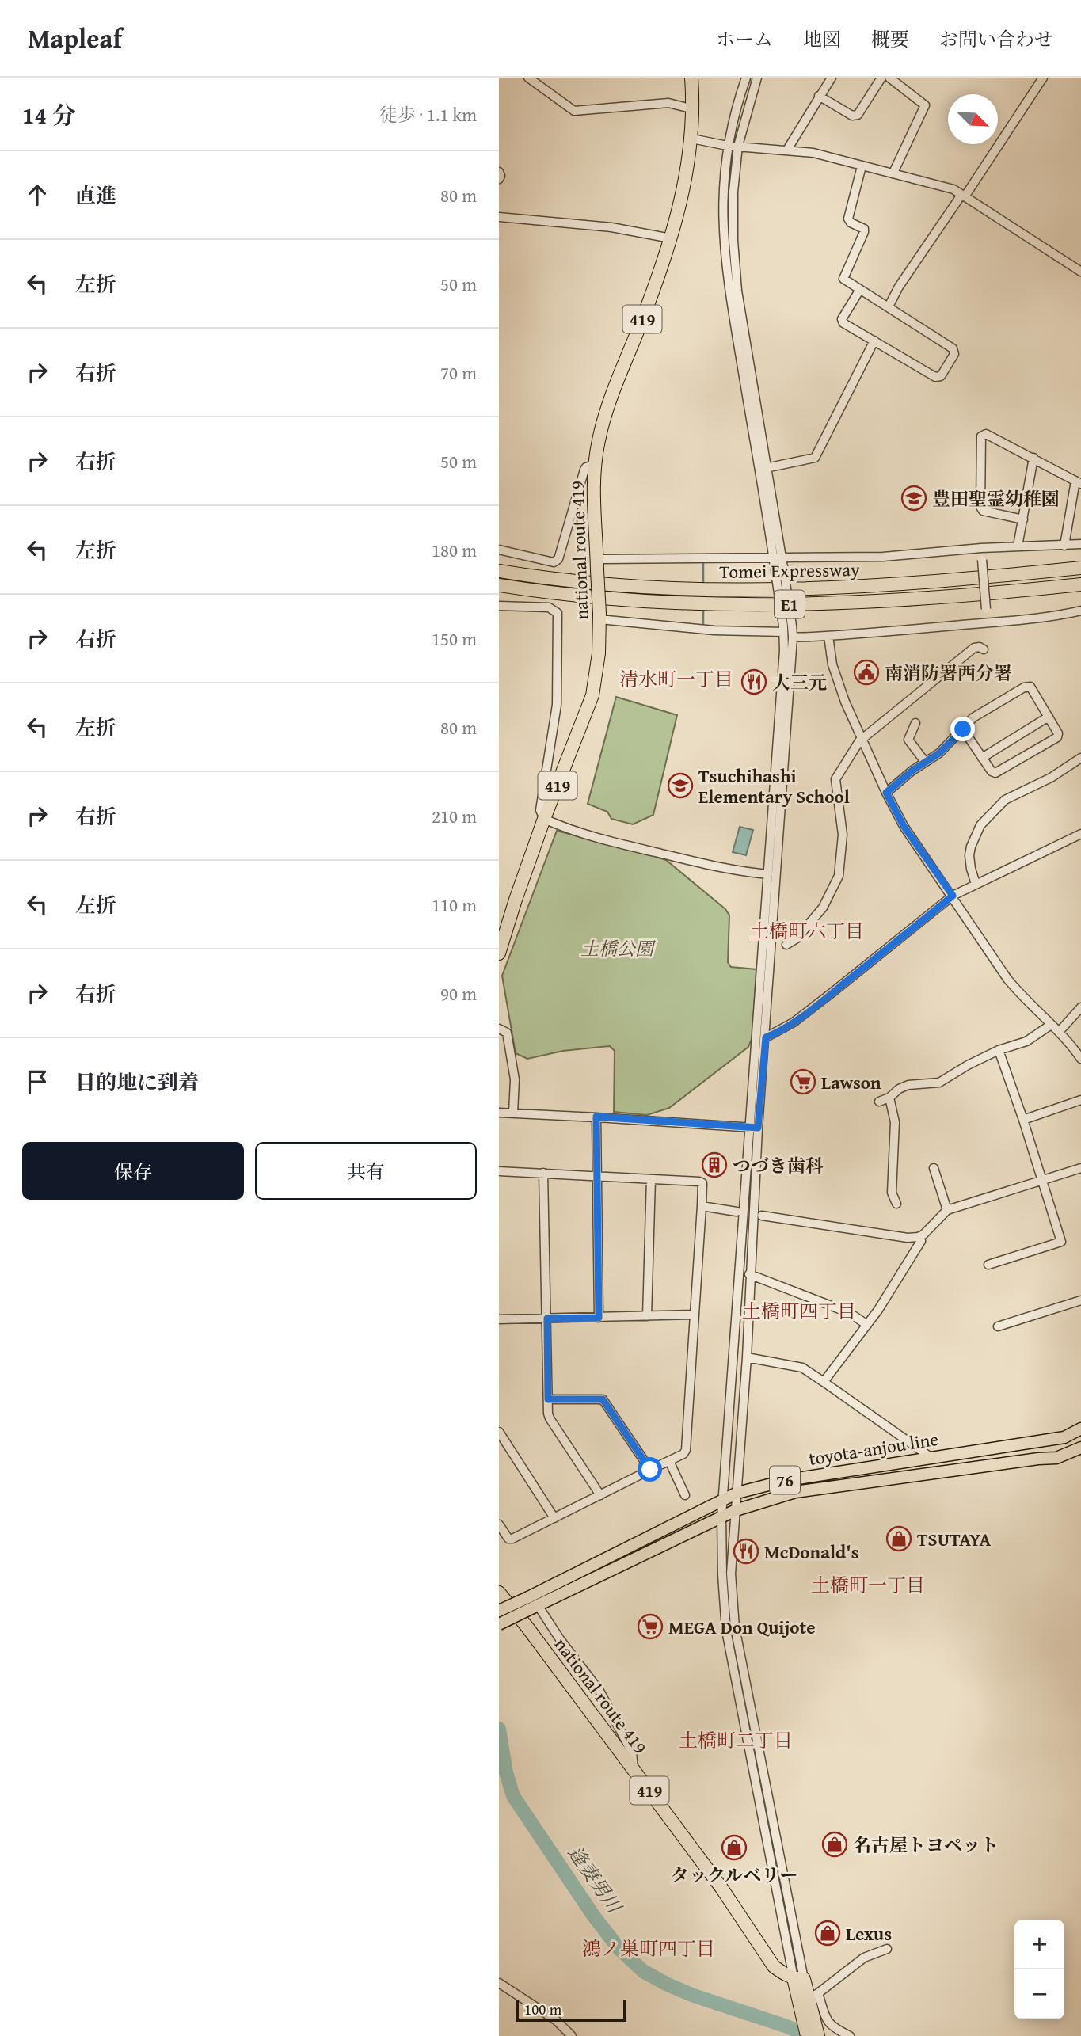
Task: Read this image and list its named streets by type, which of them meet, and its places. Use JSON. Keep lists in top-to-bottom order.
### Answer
{
  "streets": {
    "highway": [
      "419",
      "national route 419",
      "Tomei Expressway",
      "E1"
    ],
    "main road": ["toyota-anjou line", "76"]
  },
  "districts": [
    "清水町一丁目",
    "土橋町六丁目",
    "土橋町四丁目",
    "土橋町一丁目",
    "土橋町二丁目",
    "鴻ノ巣町四丁目"
  ],
  "water": ["逢妻男川"],
  "parks": ["土橋公園"],
  "places": {
    "school or university": ["豊田聖霊幼稚園", "Tsuchihashi Elementary School"],
    "public building": ["南消防署西分署"],
    "restaurant": ["大三元", "McDonald's"],
    "supermarket": ["Lawson", "MEGA Don Quijote"],
    "building": ["つづき歯科"],
    "shop": [
      "TSUTAYA",
      "名古屋トヨペット",
      "タックルベリー",
      "Lexus"
    ]
  },
  "scale_bar": "100 m",
  "north": "bottom right",
  "page": {
    "header": "Mapleaf",
    "nav": [
      "ホーム",
      "地図",
      "概要",
      "お問い合わせ"
    ],
    "heading": ["14 分", "徒歩 · 1.1 km"],
    "list": [
      ["直進", "80 m"],
      ["左折", "50 m"],
      ["右折", "70 m"],
      ["右折", "50 m"],
      ["左折", "180 m"],
      ["右折", "150 m"],
      ["左折", "80 m"],
      ["右折", "210 m"],
      ["左折", "110 m"],
      ["右折", "90 m"],
      "目的地に到着"
    ],
    "buttons": ["保存", "共有"],
    "map_buttons": ["+", "−"],
    "scale": "100 m"
  }
}
